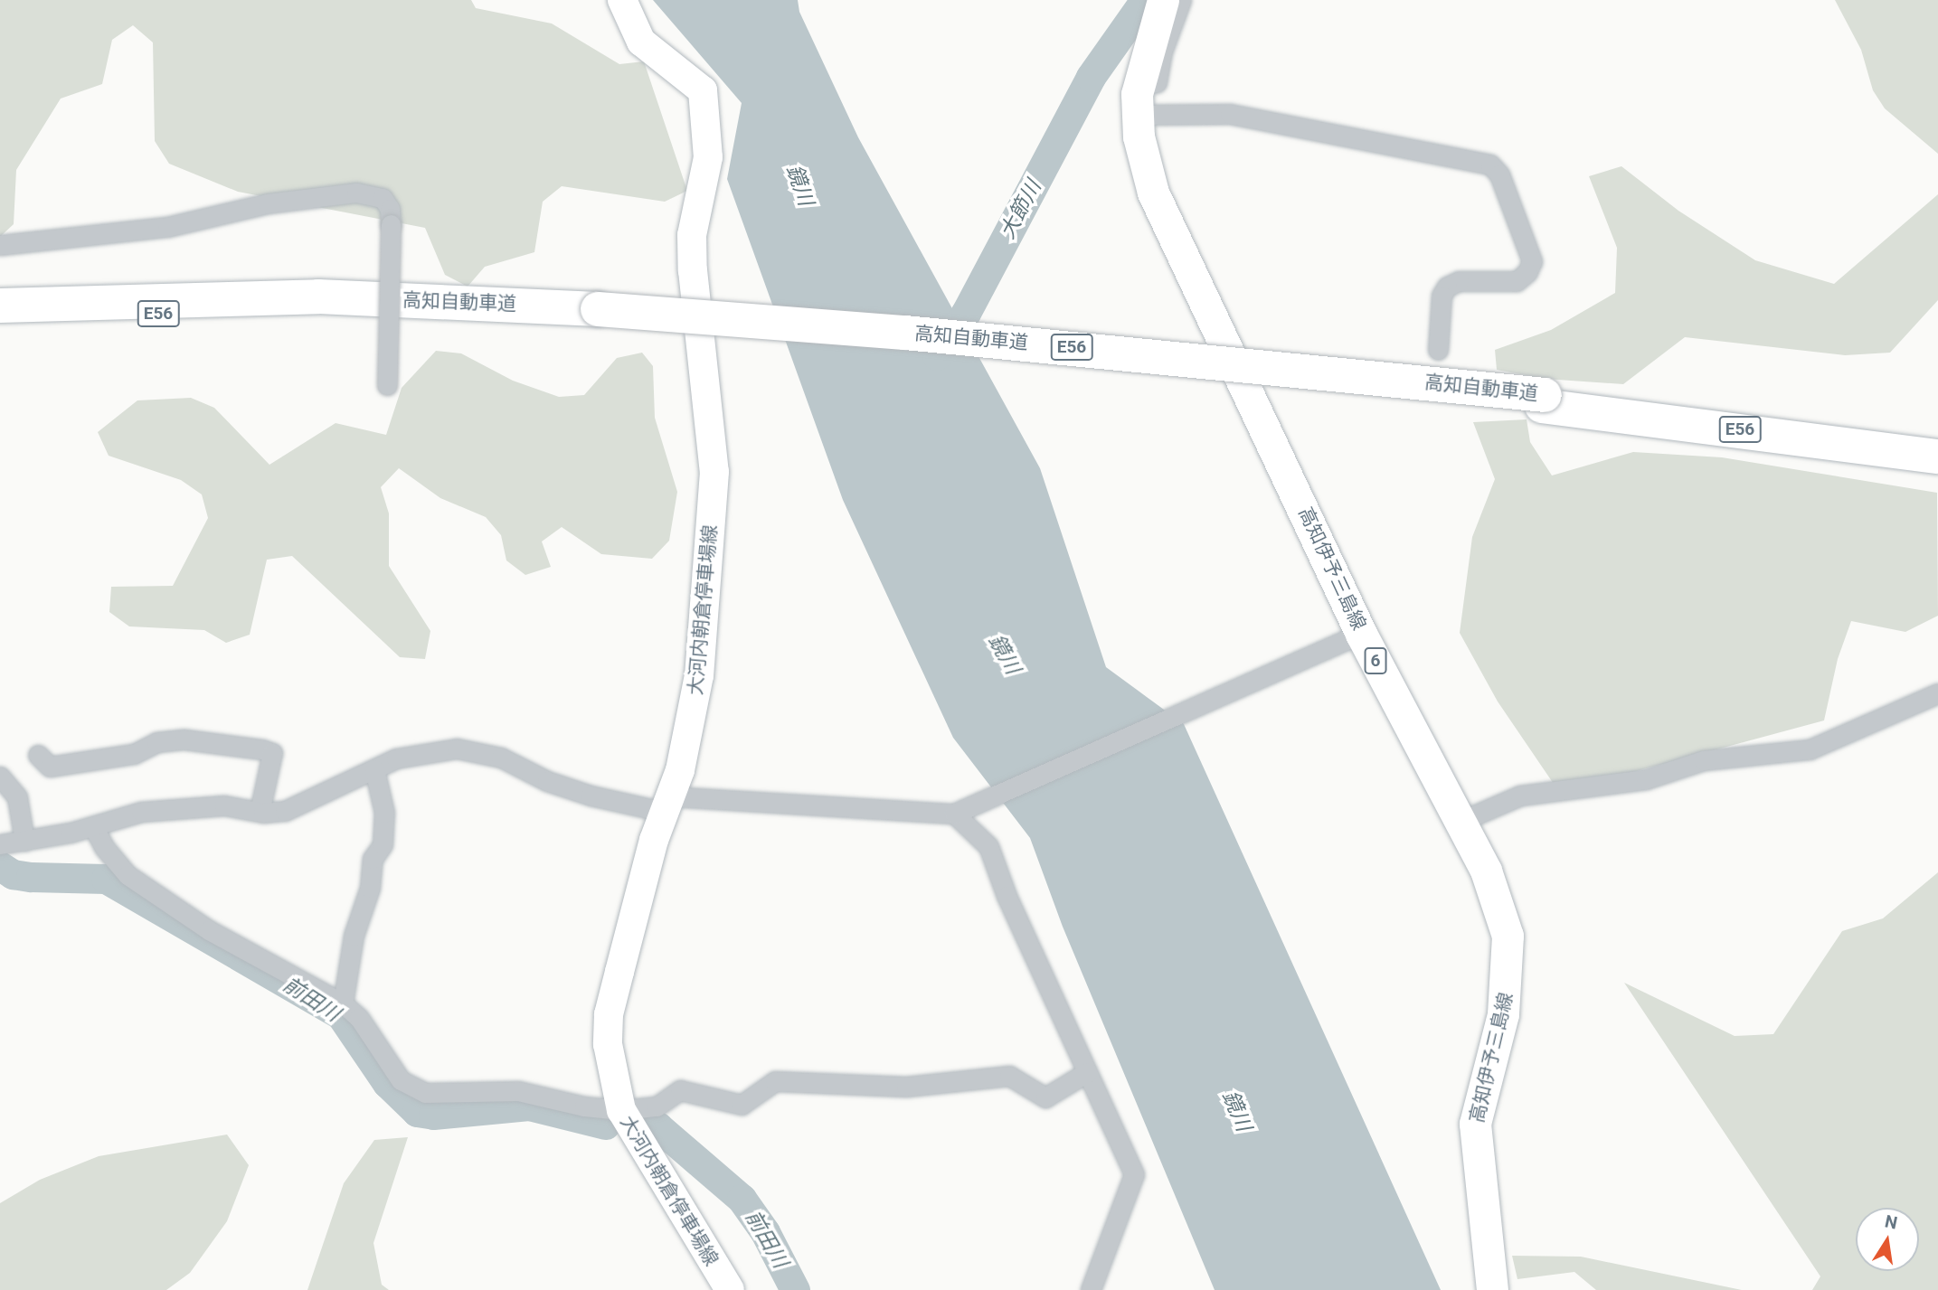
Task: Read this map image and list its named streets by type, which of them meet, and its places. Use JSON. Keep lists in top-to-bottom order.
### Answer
{
  "streets": {
    "highway": ["高知自動車道", "E56"],
    "main road": ["高知伊予三島線", "大河内朝倉停車場線", "6"]
  },
  "crossings": [
    ["高知自動車道", "E56"]
  ],
  "water": ["鏡川", "大節川", "前田川"],
  "north": "top"
}
